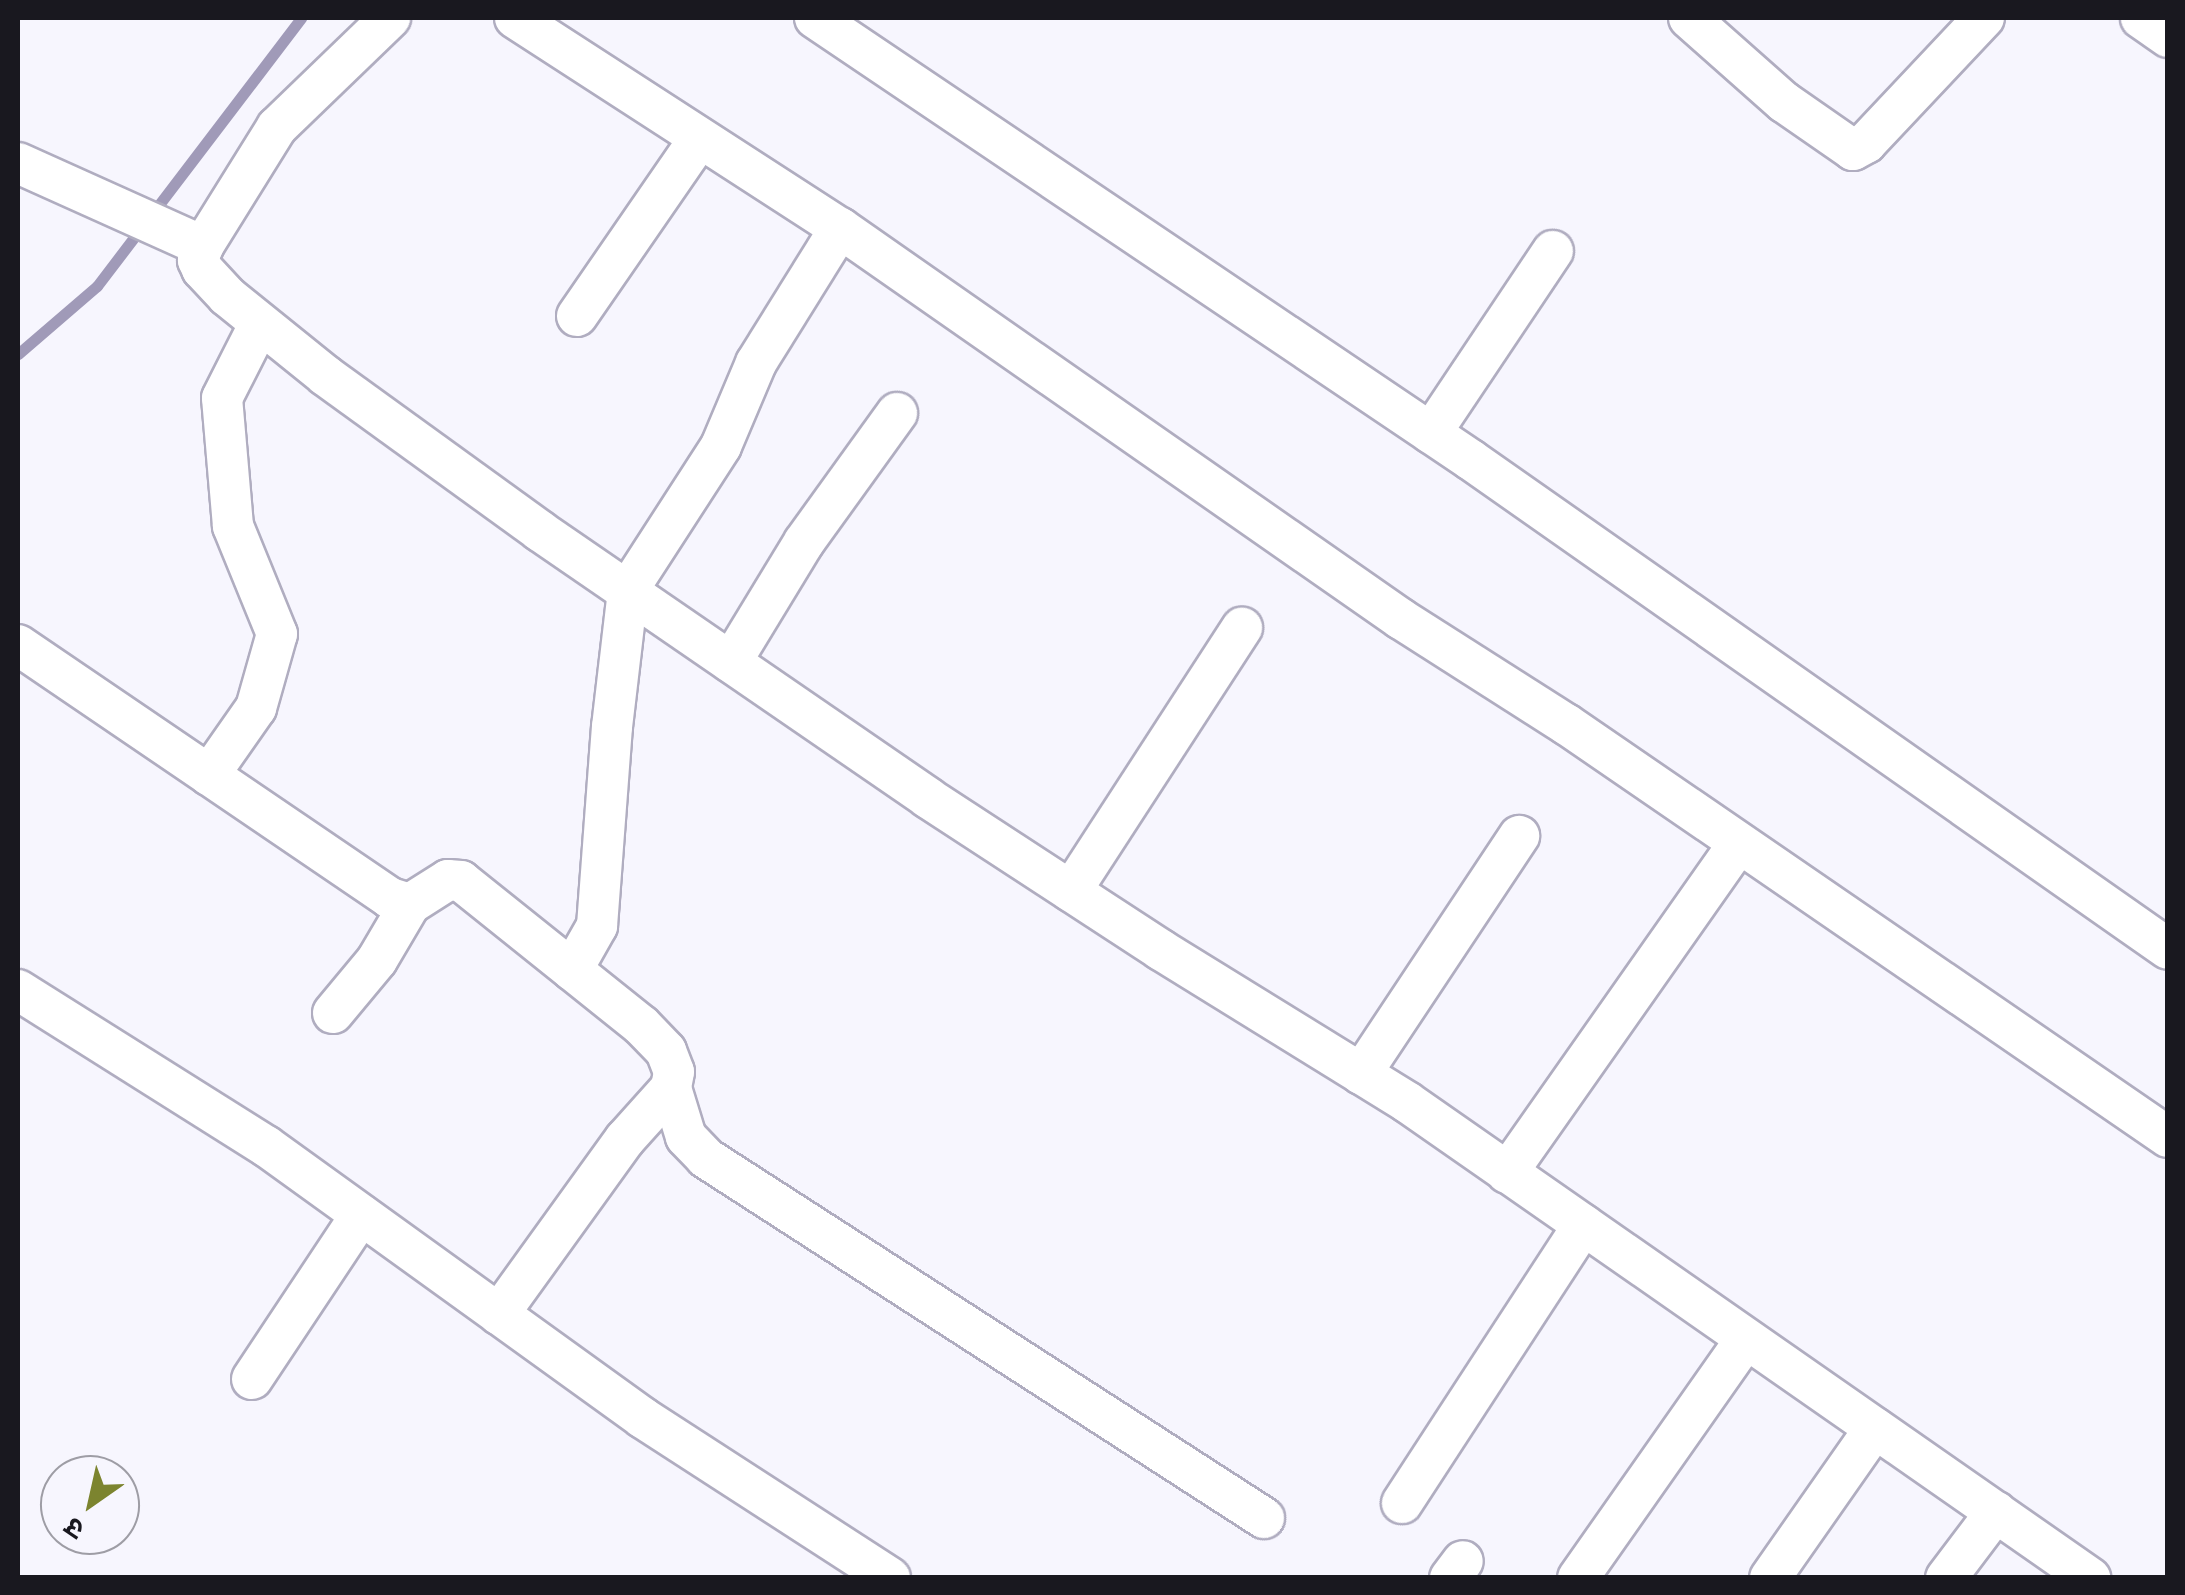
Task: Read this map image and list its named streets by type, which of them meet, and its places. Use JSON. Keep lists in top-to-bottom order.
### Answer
{
  "north": "bottom left"
}
